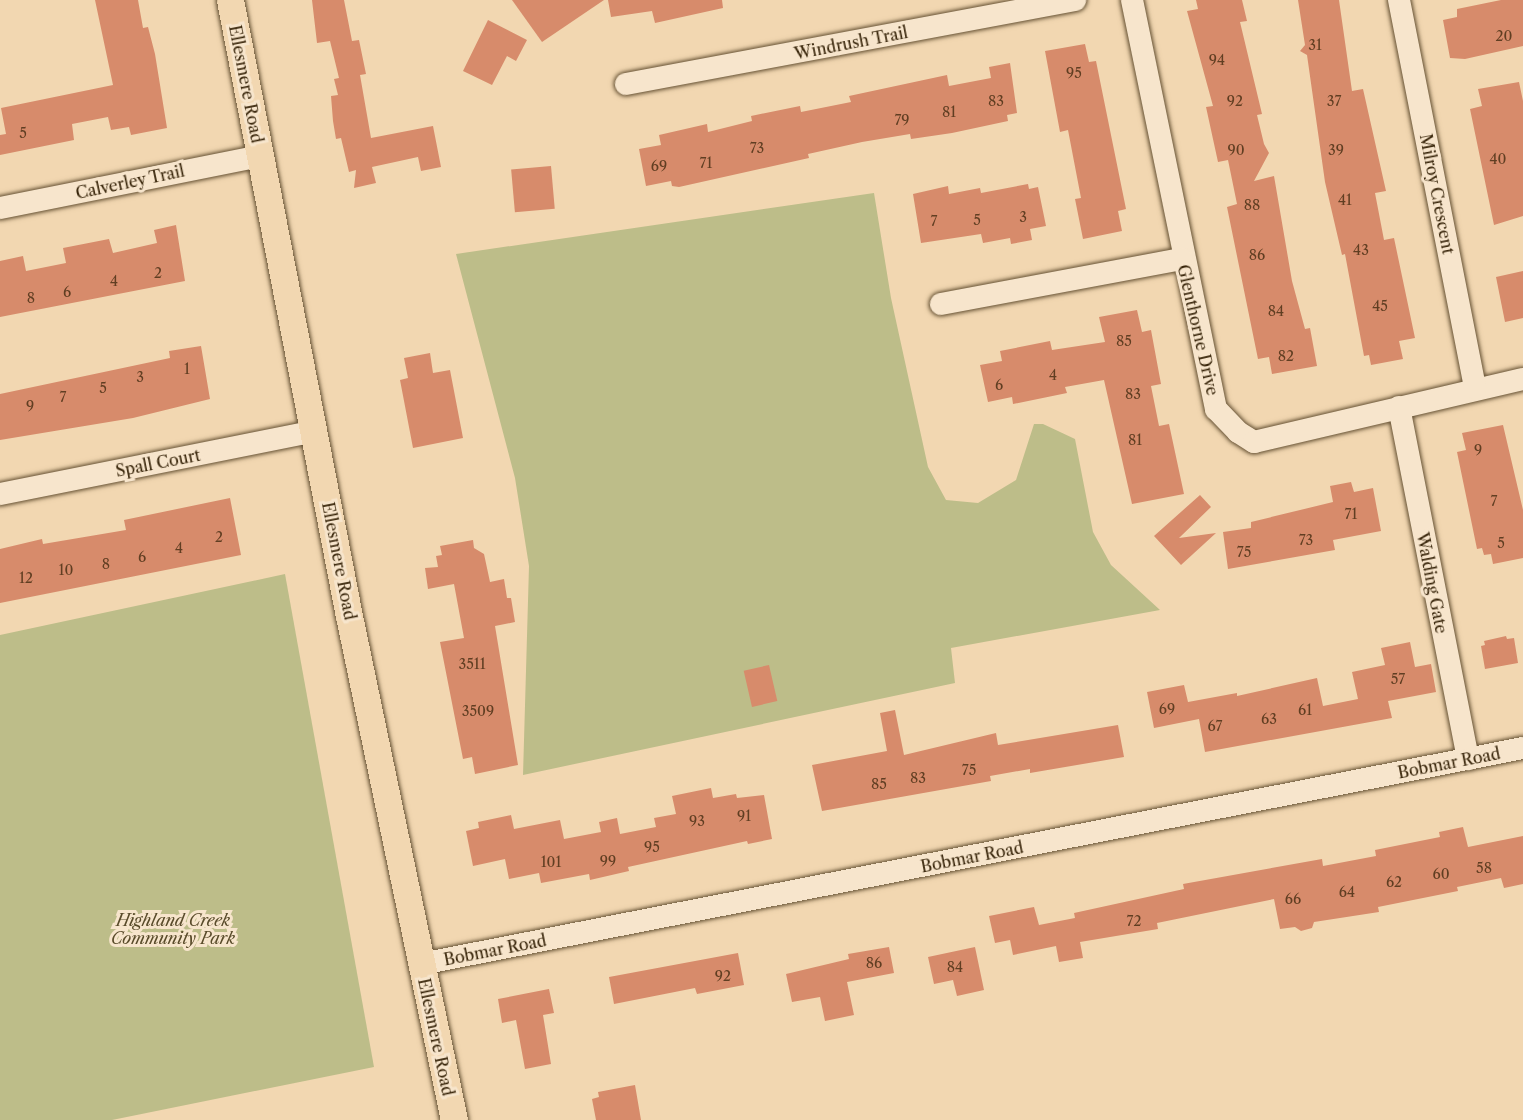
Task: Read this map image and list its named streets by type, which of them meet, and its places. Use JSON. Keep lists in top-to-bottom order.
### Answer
{
  "streets": {
    "main road": ["Ellesmere Road"],
    "street": [
      "Windrush Trail",
      "Calverley Trail",
      "Milroy Crescent",
      "Glenthorne Drive",
      "Spall Court",
      "Walding Gate",
      "Bobmar Road"
    ]
  },
  "crossings": [
    ["Ellesmere Road", "Calverley Trail"],
    ["Ellesmere Road", "Spall Court"],
    ["Ellesmere Road", "Bobmar Road"],
    ["Milroy Crescent", "Glenthorne Drive"],
    ["Glenthorne Drive", "Walding Gate"],
    ["Walding Gate", "Bobmar Road"]
  ],
  "parks": ["Highland Creek Community Park"],
  "house_numbers": [
    "20",
    "31",
    "94",
    "95",
    "83",
    "92",
    "37",
    "81",
    "79",
    "5",
    "73",
    "90",
    "39",
    "40",
    "71",
    "69",
    "41",
    "88",
    "3",
    "5",
    "7",
    "43",
    "86",
    "2",
    "4",
    "6",
    "8",
    "45",
    "84",
    "85",
    "82",
    "1",
    "4",
    "3",
    "6",
    "5",
    "83",
    "7",
    "9",
    "81",
    "9",
    "7",
    "71",
    "2",
    "73",
    "5",
    "4",
    "75",
    "6",
    "8",
    "10",
    "12",
    "3511",
    "57",
    "69",
    "61",
    "3509",
    "63",
    "67",
    "75",
    "83",
    "85",
    "91",
    "93",
    "95",
    "99",
    "101",
    "58",
    "60",
    "62",
    "64",
    "66",
    "72",
    "86",
    "84",
    "92"
  ]
}
